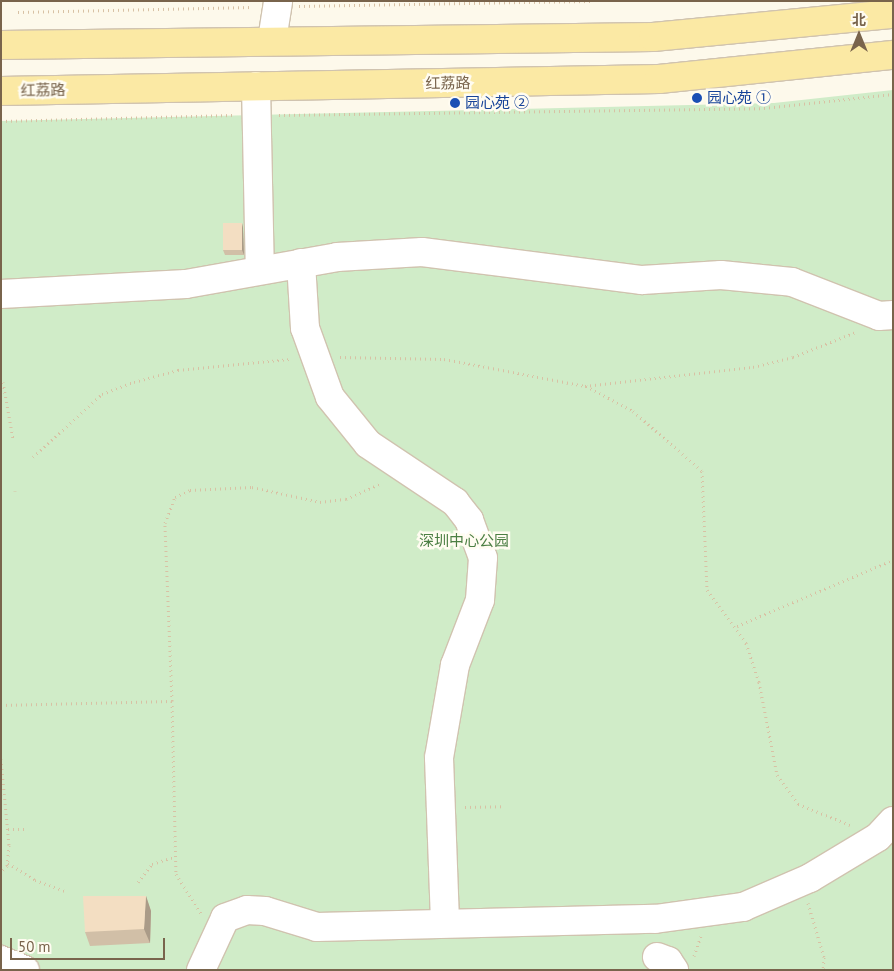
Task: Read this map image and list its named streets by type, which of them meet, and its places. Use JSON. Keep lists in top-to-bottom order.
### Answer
{
  "streets": {
    "main road": ["红荔路"]
  },
  "parks": ["深圳中心公园"],
  "places": ["园心苑 ①", "园心苑 ②"],
  "scale_bar": "50 m",
  "north": "top"
}
